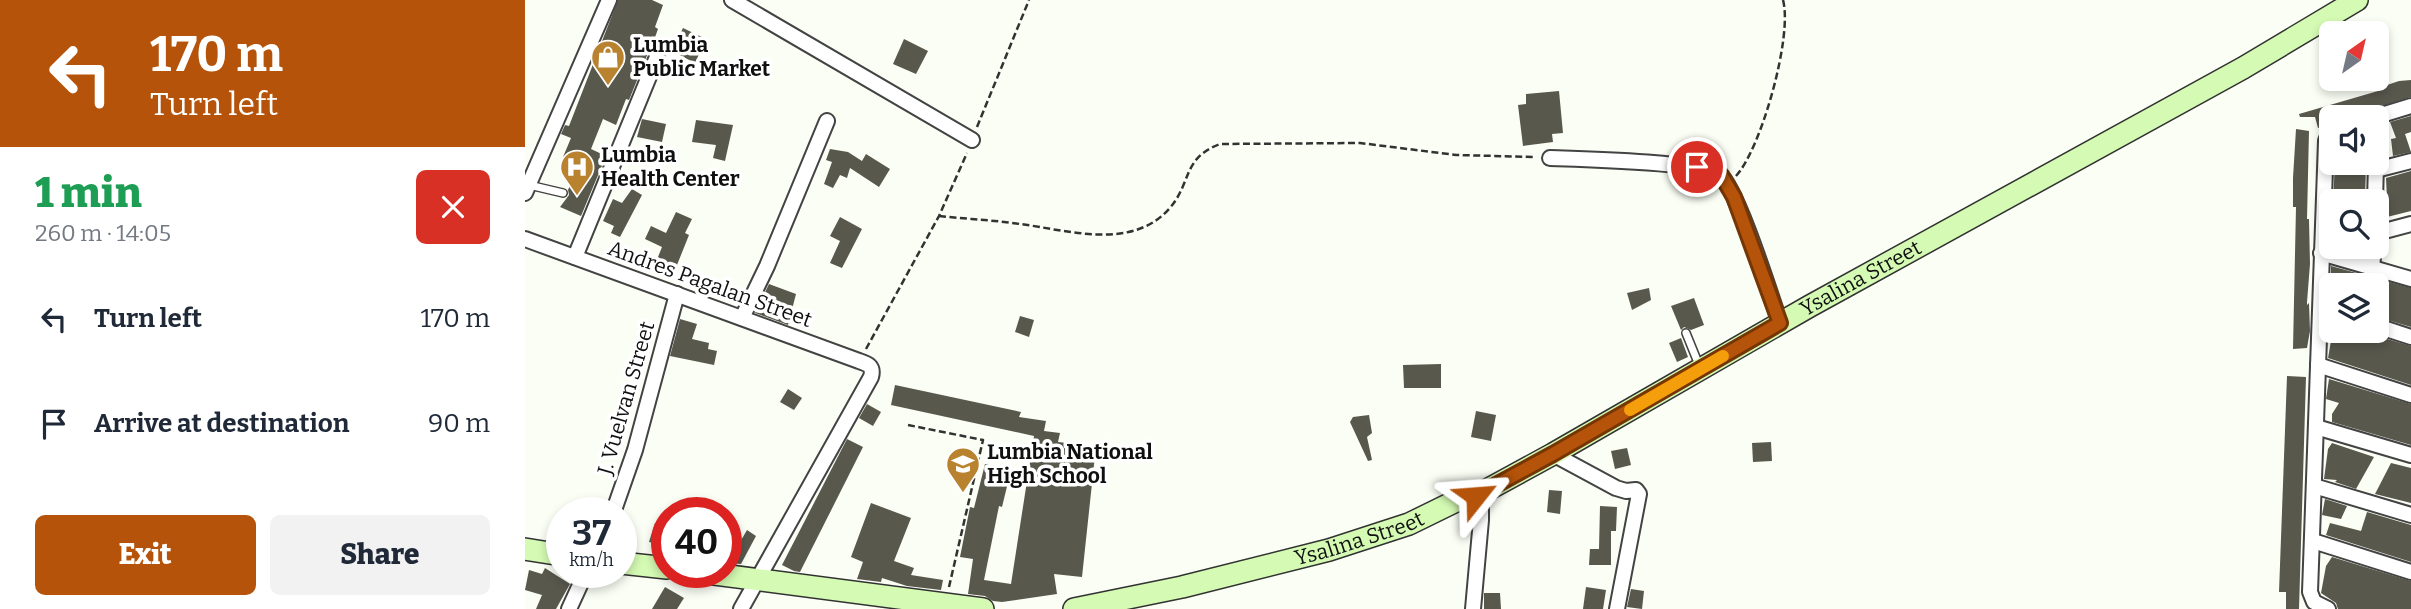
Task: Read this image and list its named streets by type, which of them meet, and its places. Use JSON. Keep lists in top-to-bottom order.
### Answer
{
  "streets": {
    "street": ["Ysalina Street", "Andres Pagalan Street", "J. Vuelvan Street"]
  },
  "crossings": [
    ["Andres Pagalan Street", "J. Vuelvan Street"]
  ],
  "places": {
    "shop": ["Lumbia Public Market"],
    "hospital": ["Lumbia Health Center"],
    "school or university": ["Lumbia National High School"]
  },
  "north": "top right",
  "page": {
    "turn": ["170 m", "Turn left"],
    "heading": ["1 min", "260 m · 14:05"],
    "list": [
      {
        "name": "Turn left",
        "value": "170 m"
      },
      {
        "name": "Arrive at destination",
        "value": "90 m"
      }
    ],
    "speed": "37 km/h",
    "limit": "40",
    "buttons": ["Exit", "Share"]
  }
}
